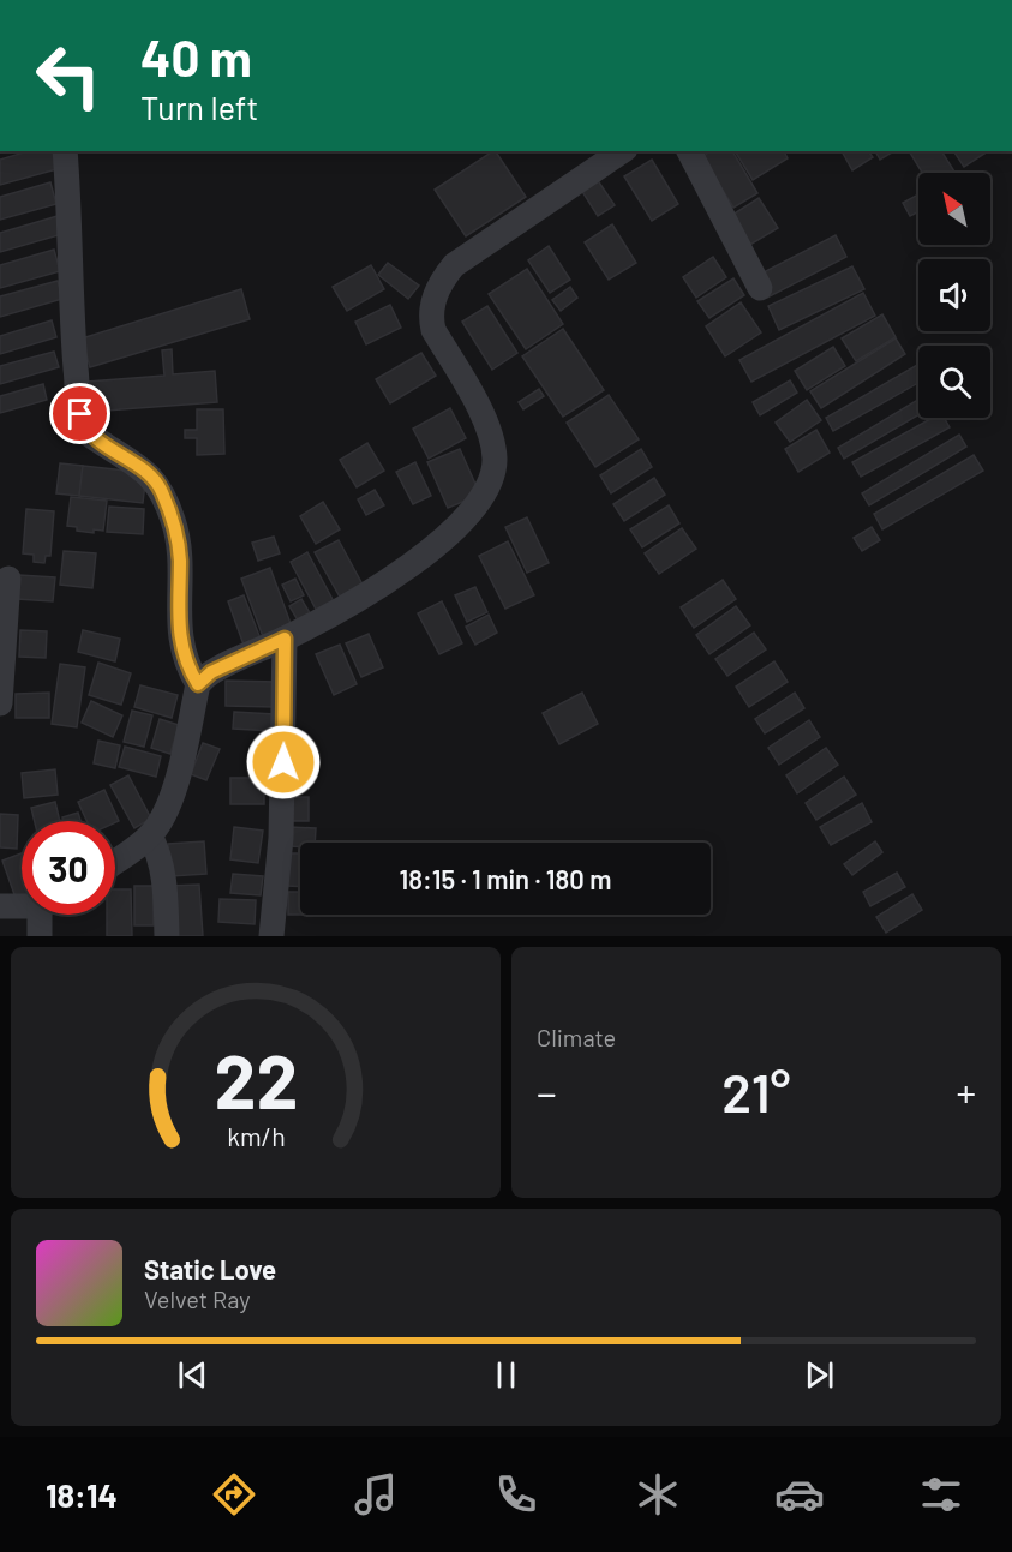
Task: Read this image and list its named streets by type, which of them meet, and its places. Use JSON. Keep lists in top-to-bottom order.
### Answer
{
  "north": "top left",
  "page": {
    "turn": ["40 m", "Turn left"],
    "limit": "30",
    "trip": "18:15 · 1 min · 180 m",
    "tile": "Climate",
    "heat": ["−", "21°", "+"],
    "song": ["Static Love", "Velvet Ray"],
    "tabs": "18:14",
    "gauge": ["22", "km/h"]
  }
}
